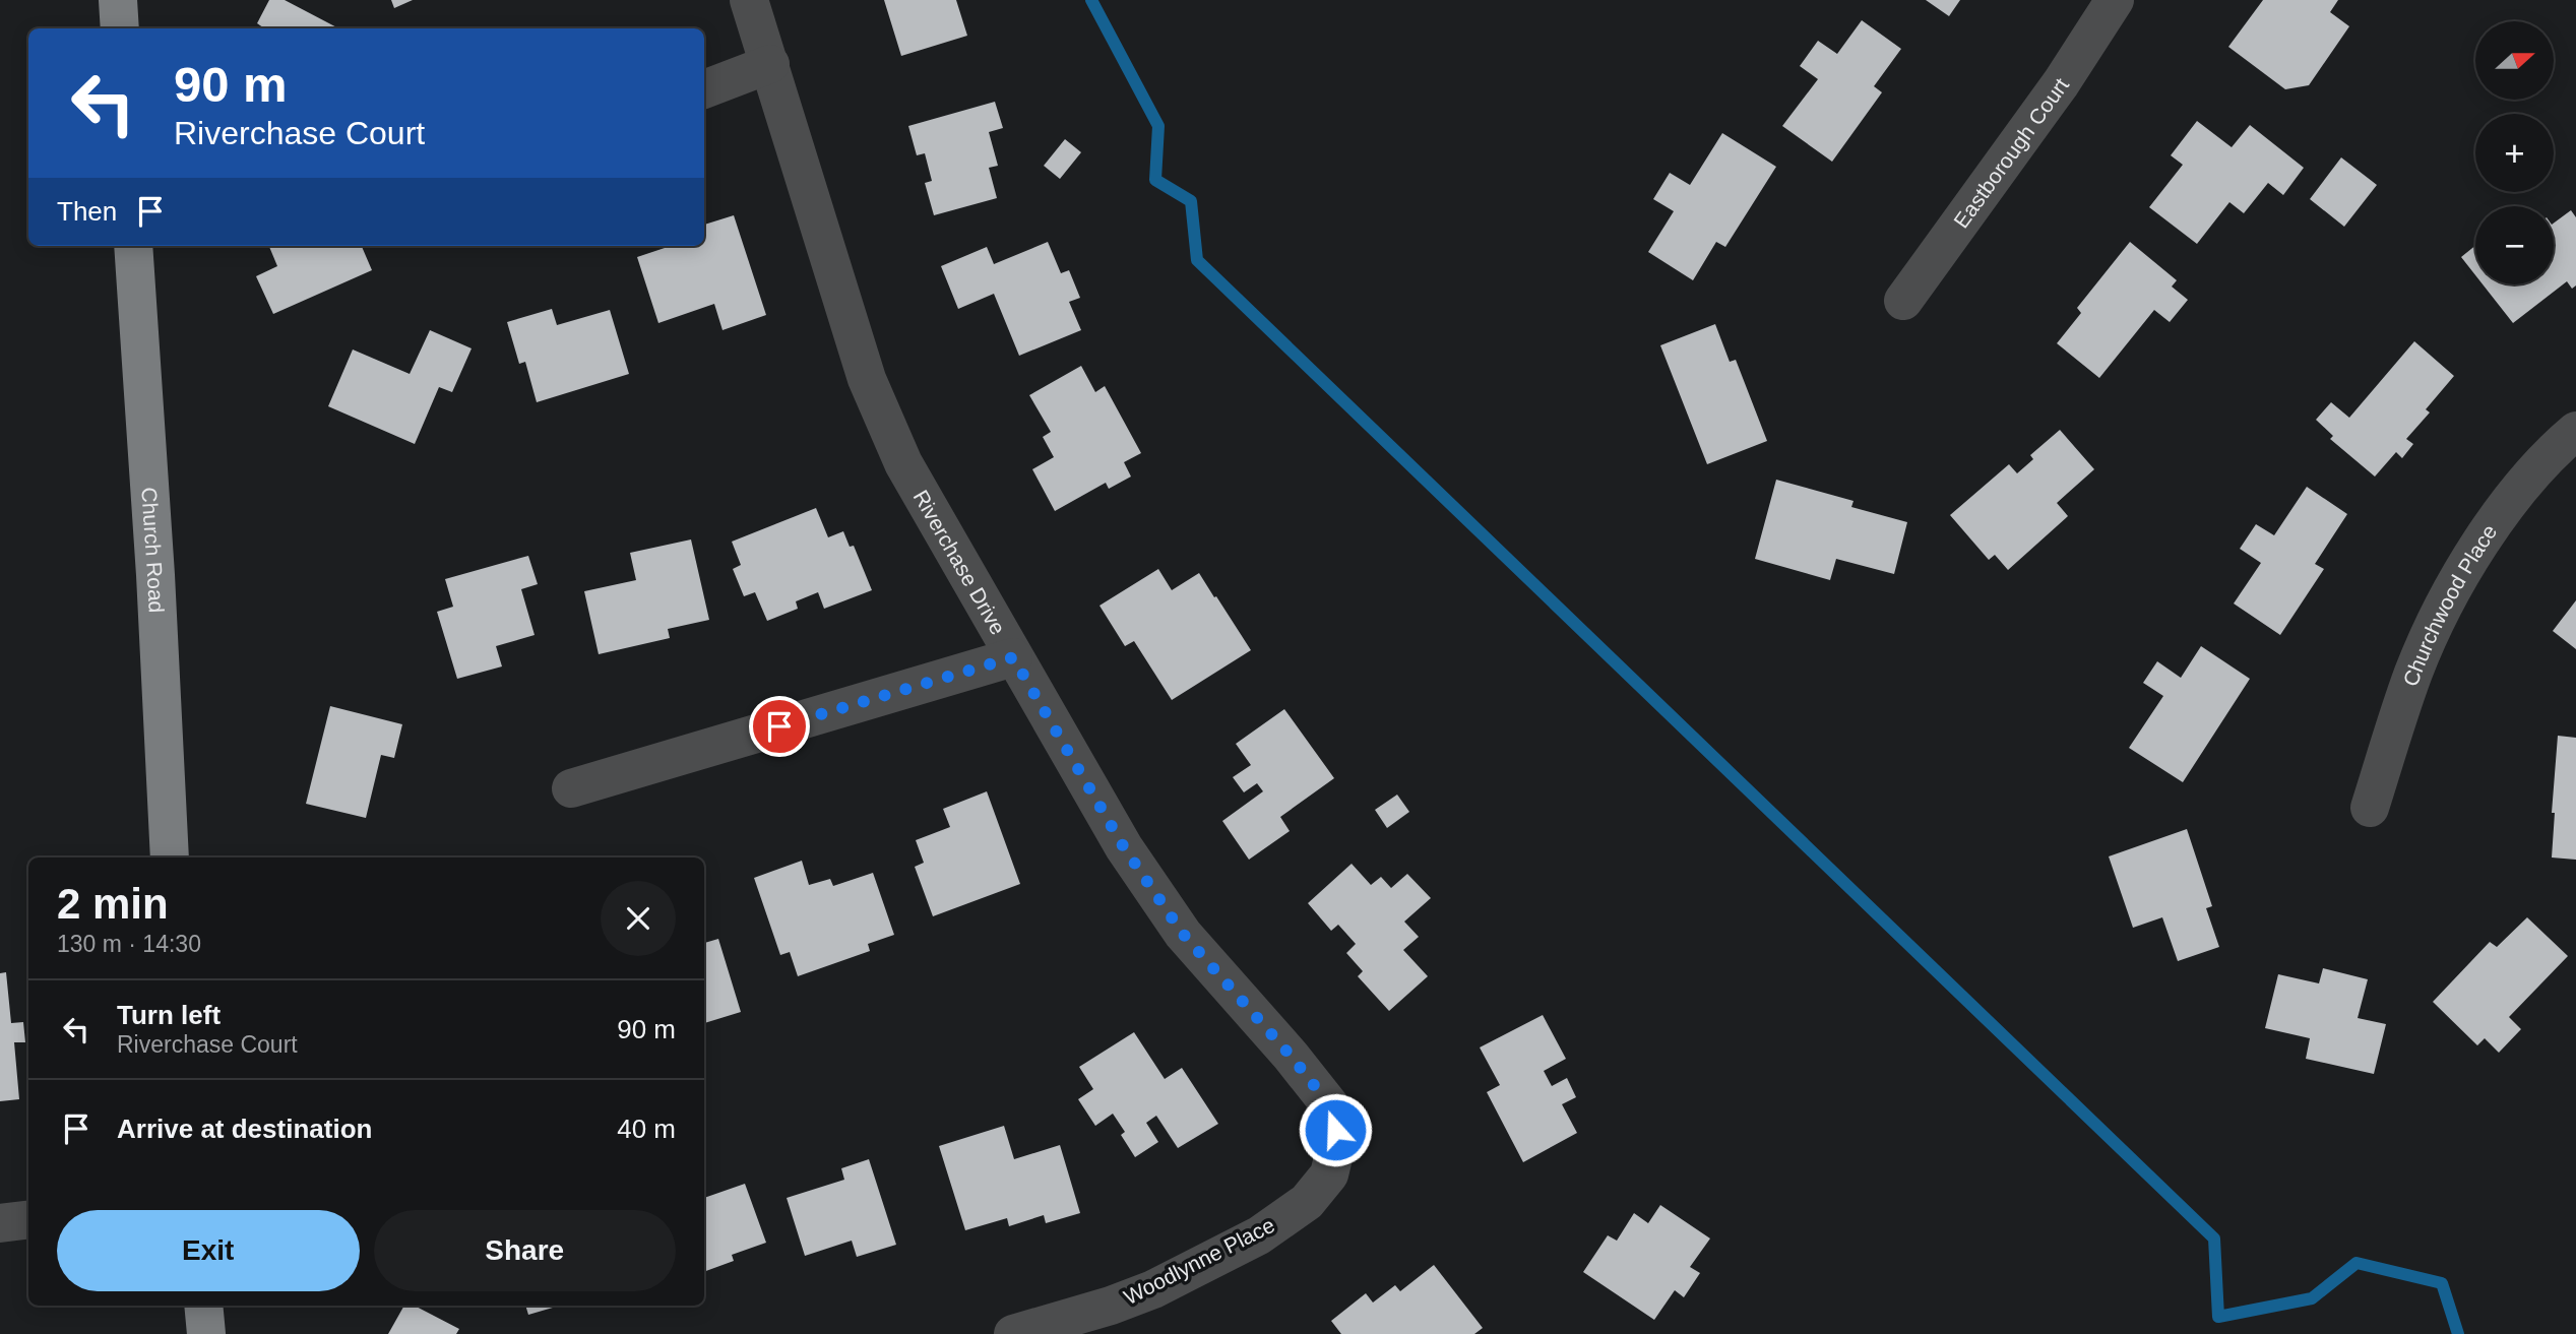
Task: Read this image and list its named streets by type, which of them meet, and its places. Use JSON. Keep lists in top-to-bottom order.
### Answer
{
  "streets": {
    "main road": ["Church Road"],
    "street": [
      "Eastborough Court",
      "Riverchase Drive",
      "Churchwood Place",
      "Woodlynne Place"
    ]
  },
  "crossings": [
    ["Riverchase Drive", "Woodlynne Place"]
  ],
  "north": "right",
  "page": {
    "map_buttons": ["+", "−"],
    "turn": ["90 m", "Riverchase Court"],
    "then": "Then",
    "heading": ["2 min", "130 m · 14:30"],
    "list": [
      {
        "name": "Turn left",
        "note": "Riverchase Court",
        "value": "90 m"
      },
      {
        "name": "Arrive at destination",
        "value": "40 m"
      }
    ],
    "buttons": ["Exit", "Share"]
  }
}
